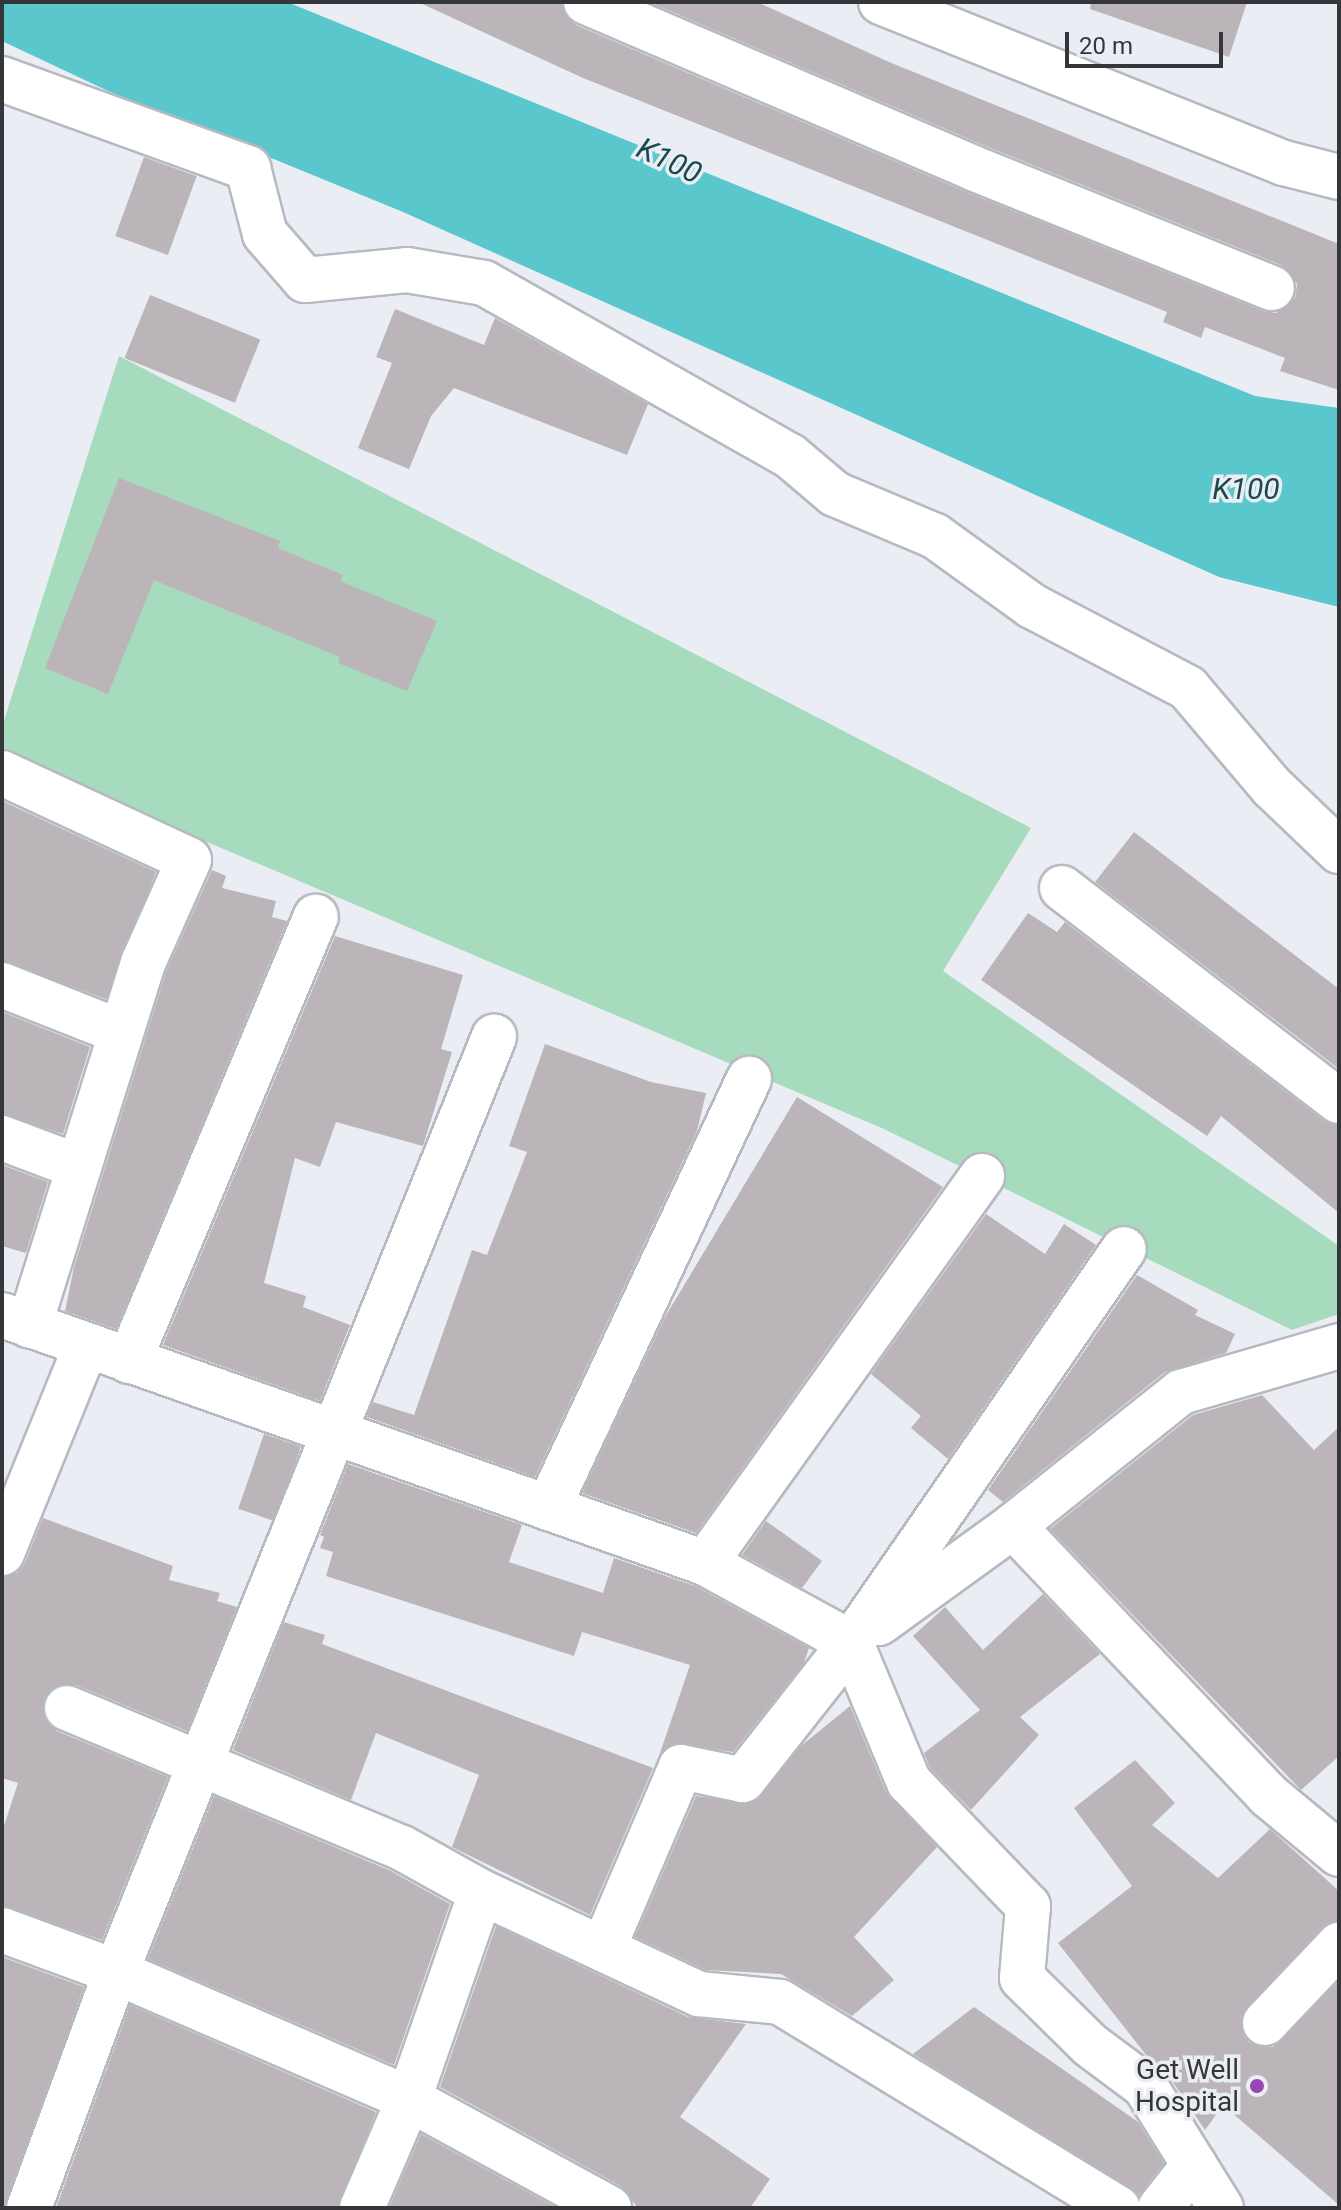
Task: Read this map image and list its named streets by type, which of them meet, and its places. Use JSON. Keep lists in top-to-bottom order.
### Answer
{
  "water": ["K100"],
  "places": ["Get Well Hospital"],
  "scale_bar": "20 m"
}
